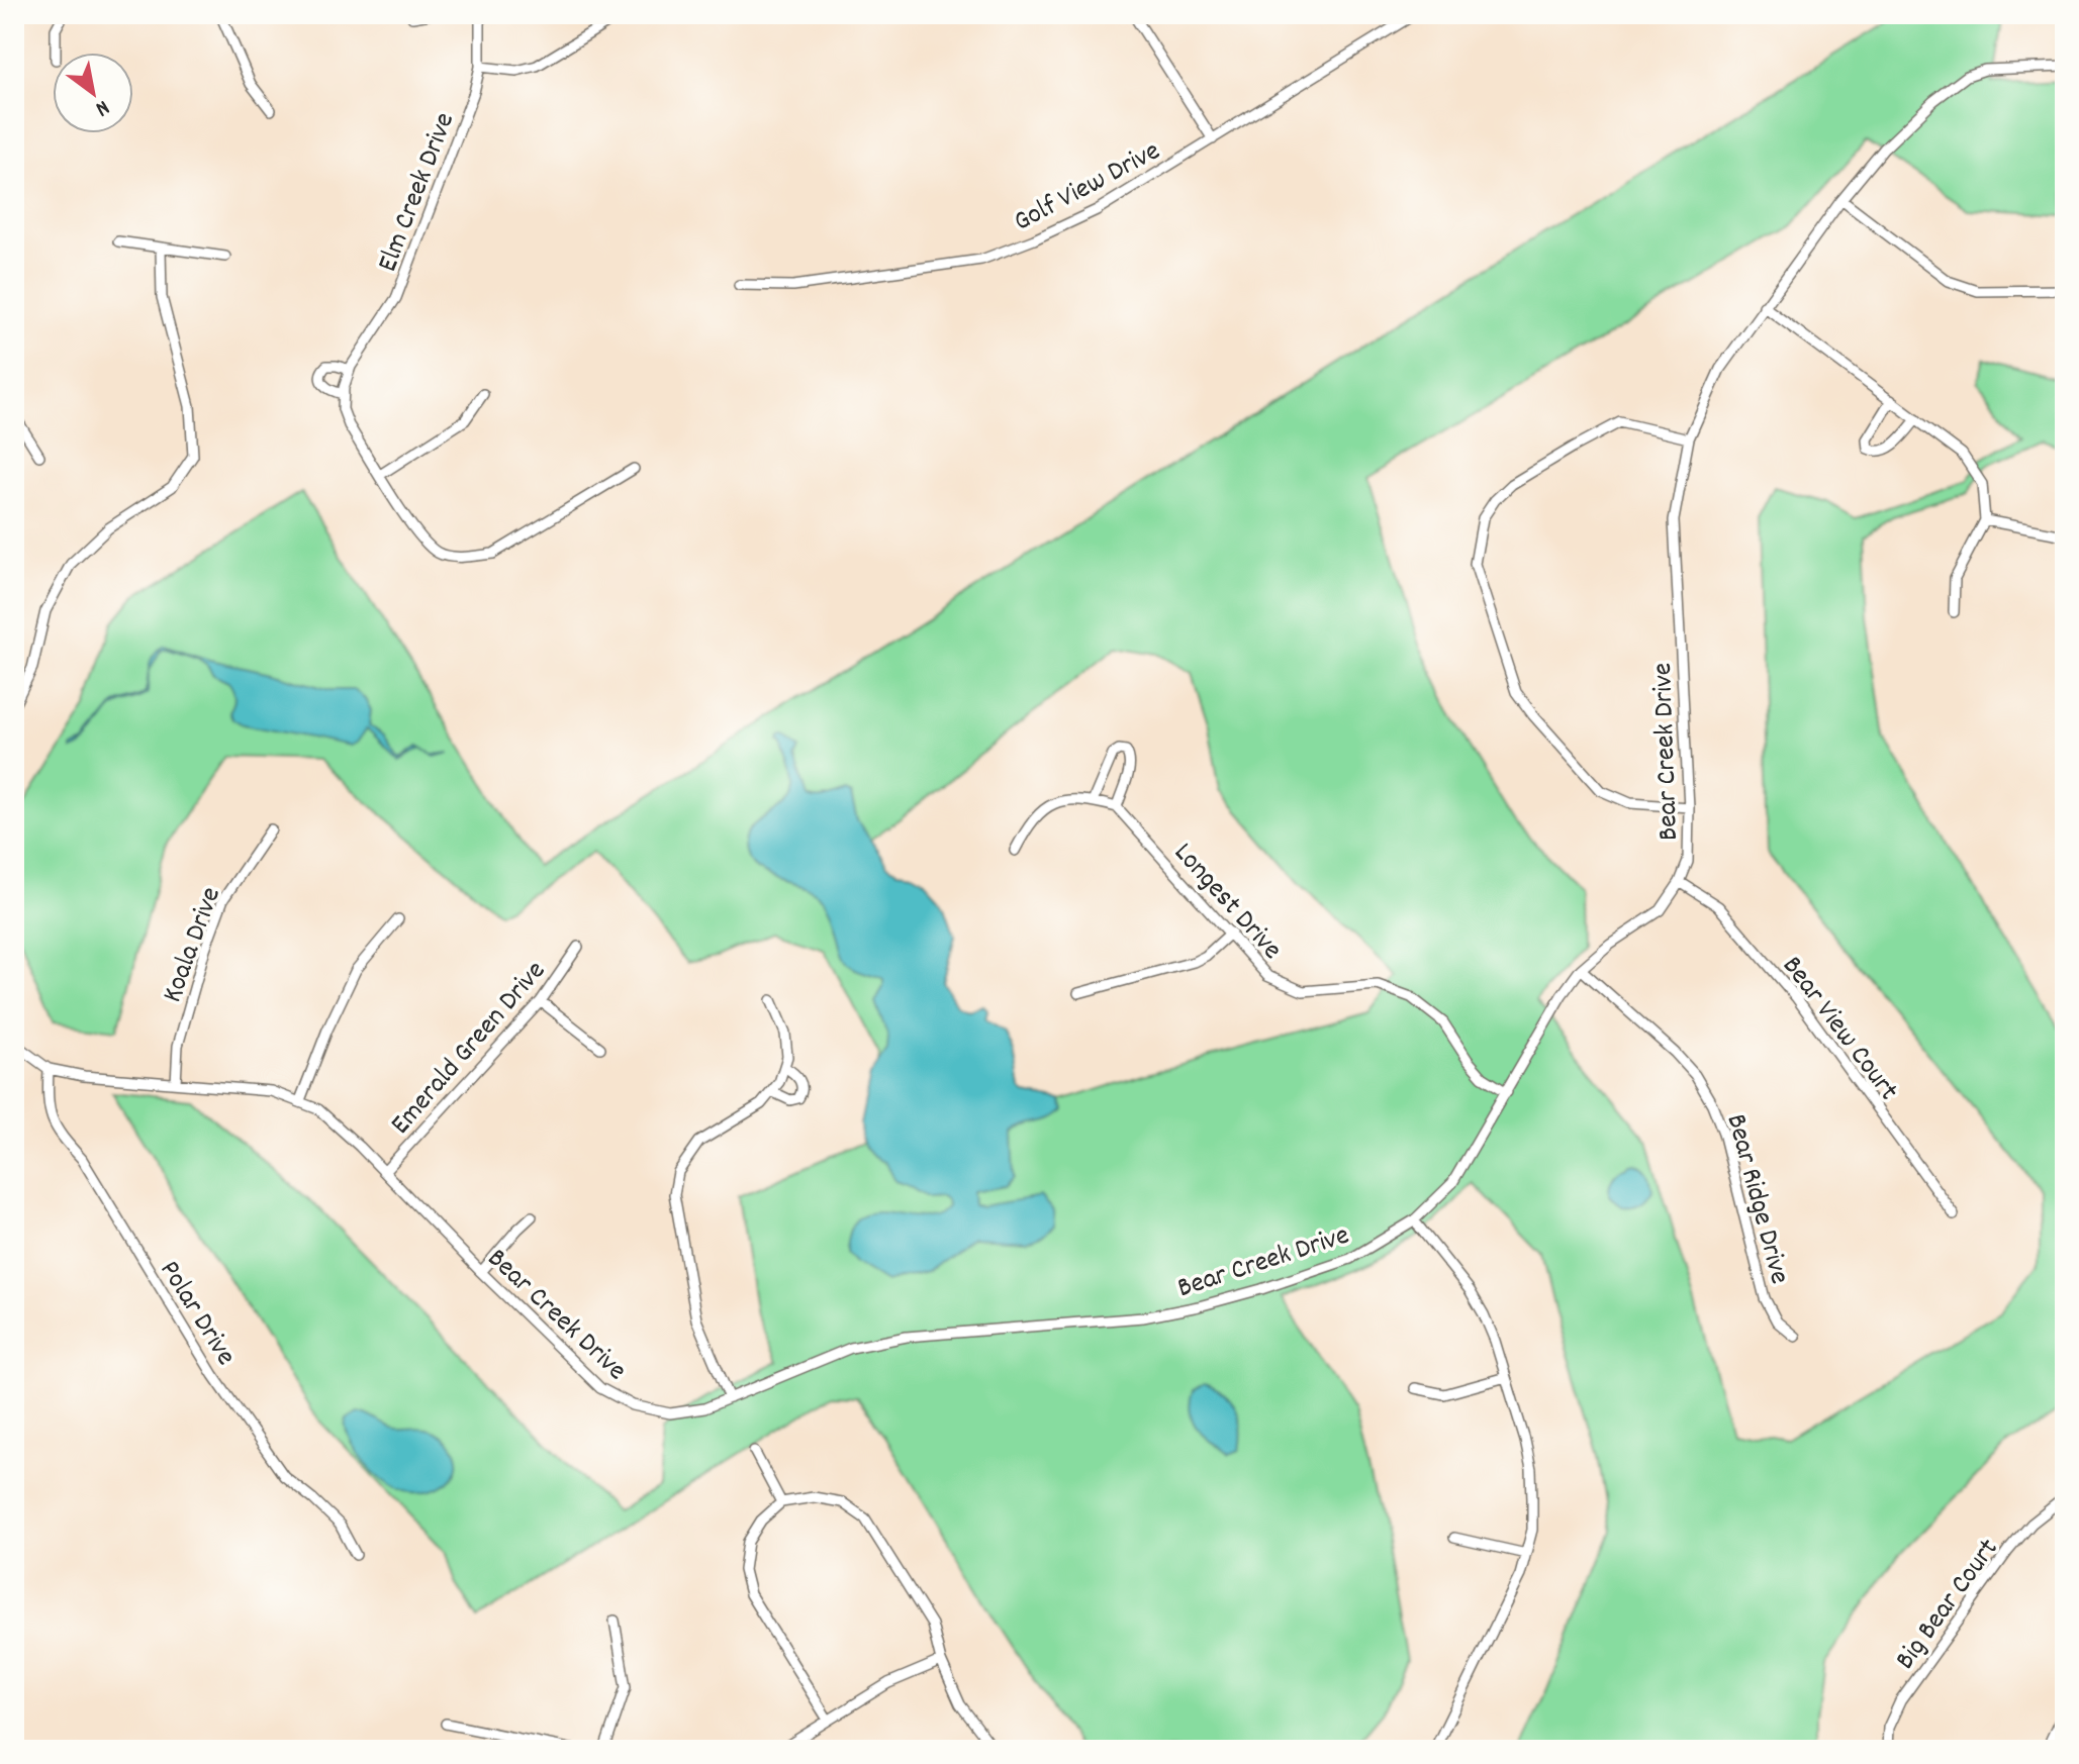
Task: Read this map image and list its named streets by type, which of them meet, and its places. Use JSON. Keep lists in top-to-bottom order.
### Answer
{
  "streets": {
    "street": [
      "Golf View Drive",
      "Elm Creek Drive",
      "Bear Creek Drive",
      "Longest Drive",
      "Koala Drive",
      "Bear View Court",
      "Emerald Green Drive",
      "Bear Ridge Drive",
      "Polar Drive",
      "Big Bear Court"
    ]
  },
  "crossings": [
    ["Bear Creek Drive", "Longest Drive"],
    ["Bear Creek Drive", "Koala Drive"],
    ["Bear Creek Drive", "Bear View Court"],
    ["Bear Creek Drive", "Emerald Green Drive"],
    ["Bear Creek Drive", "Bear Ridge Drive"],
    ["Bear Creek Drive", "Polar Drive"]
  ],
  "north": "bottom right"
}
